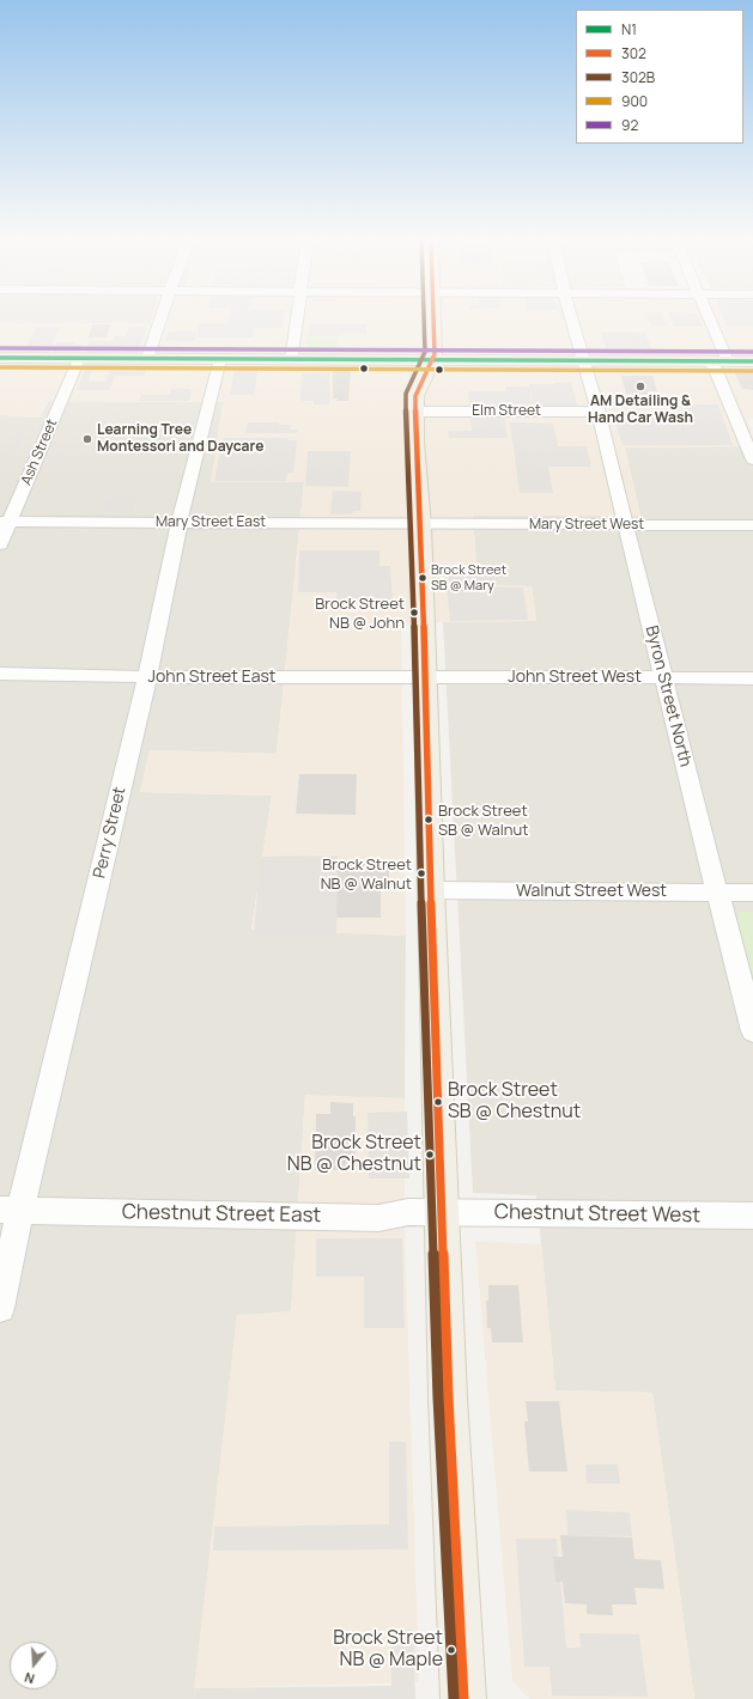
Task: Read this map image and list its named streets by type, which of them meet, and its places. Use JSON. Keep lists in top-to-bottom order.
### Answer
{
  "streets": {
    "street": [
      "Elm Street",
      "Ash Street",
      "Mary Street East",
      "Mary Street West",
      "John Street East",
      "John Street West",
      "Byron Street North",
      "Perry Street",
      "Walnut Street West",
      "Chestnut Street East",
      "Chestnut Street West"
    ]
  },
  "crossings": [
    ["Elm Street", "Byron Street North"],
    ["Ash Street", "Mary Street East"],
    ["Mary Street East", "Mary Street West"],
    ["Mary Street East", "Perry Street"],
    ["Mary Street West", "Byron Street North"],
    ["John Street East", "John Street West"],
    ["John Street East", "Perry Street"],
    ["John Street West", "Byron Street North"],
    ["Byron Street North", "Walnut Street West"],
    ["Perry Street", "Chestnut Street East"],
    ["Chestnut Street East", "Chestnut Street West"]
  ],
  "places": [
    "AM Detailing & Hand Car Wash",
    "Learning Tree Montessori and Daycare",
    "Brock Street SB @ Mary",
    "Brock Street NB @ John",
    "Brock Street SB @ Walnut",
    "Brock Street NB @ Walnut",
    "Brock Street SB @ Chestnut",
    "Brock Street NB @ Chestnut",
    "Brock Street NB @ Maple"
  ],
  "lines": [
    "transit line 302",
    "transit line 302B",
    "transit line 92",
    "transit line N1",
    "transit line 900"
  ],
  "legend": [
    "N1",
    "302",
    "302B",
    "900",
    "92"
  ],
  "north": "bottom"
}
